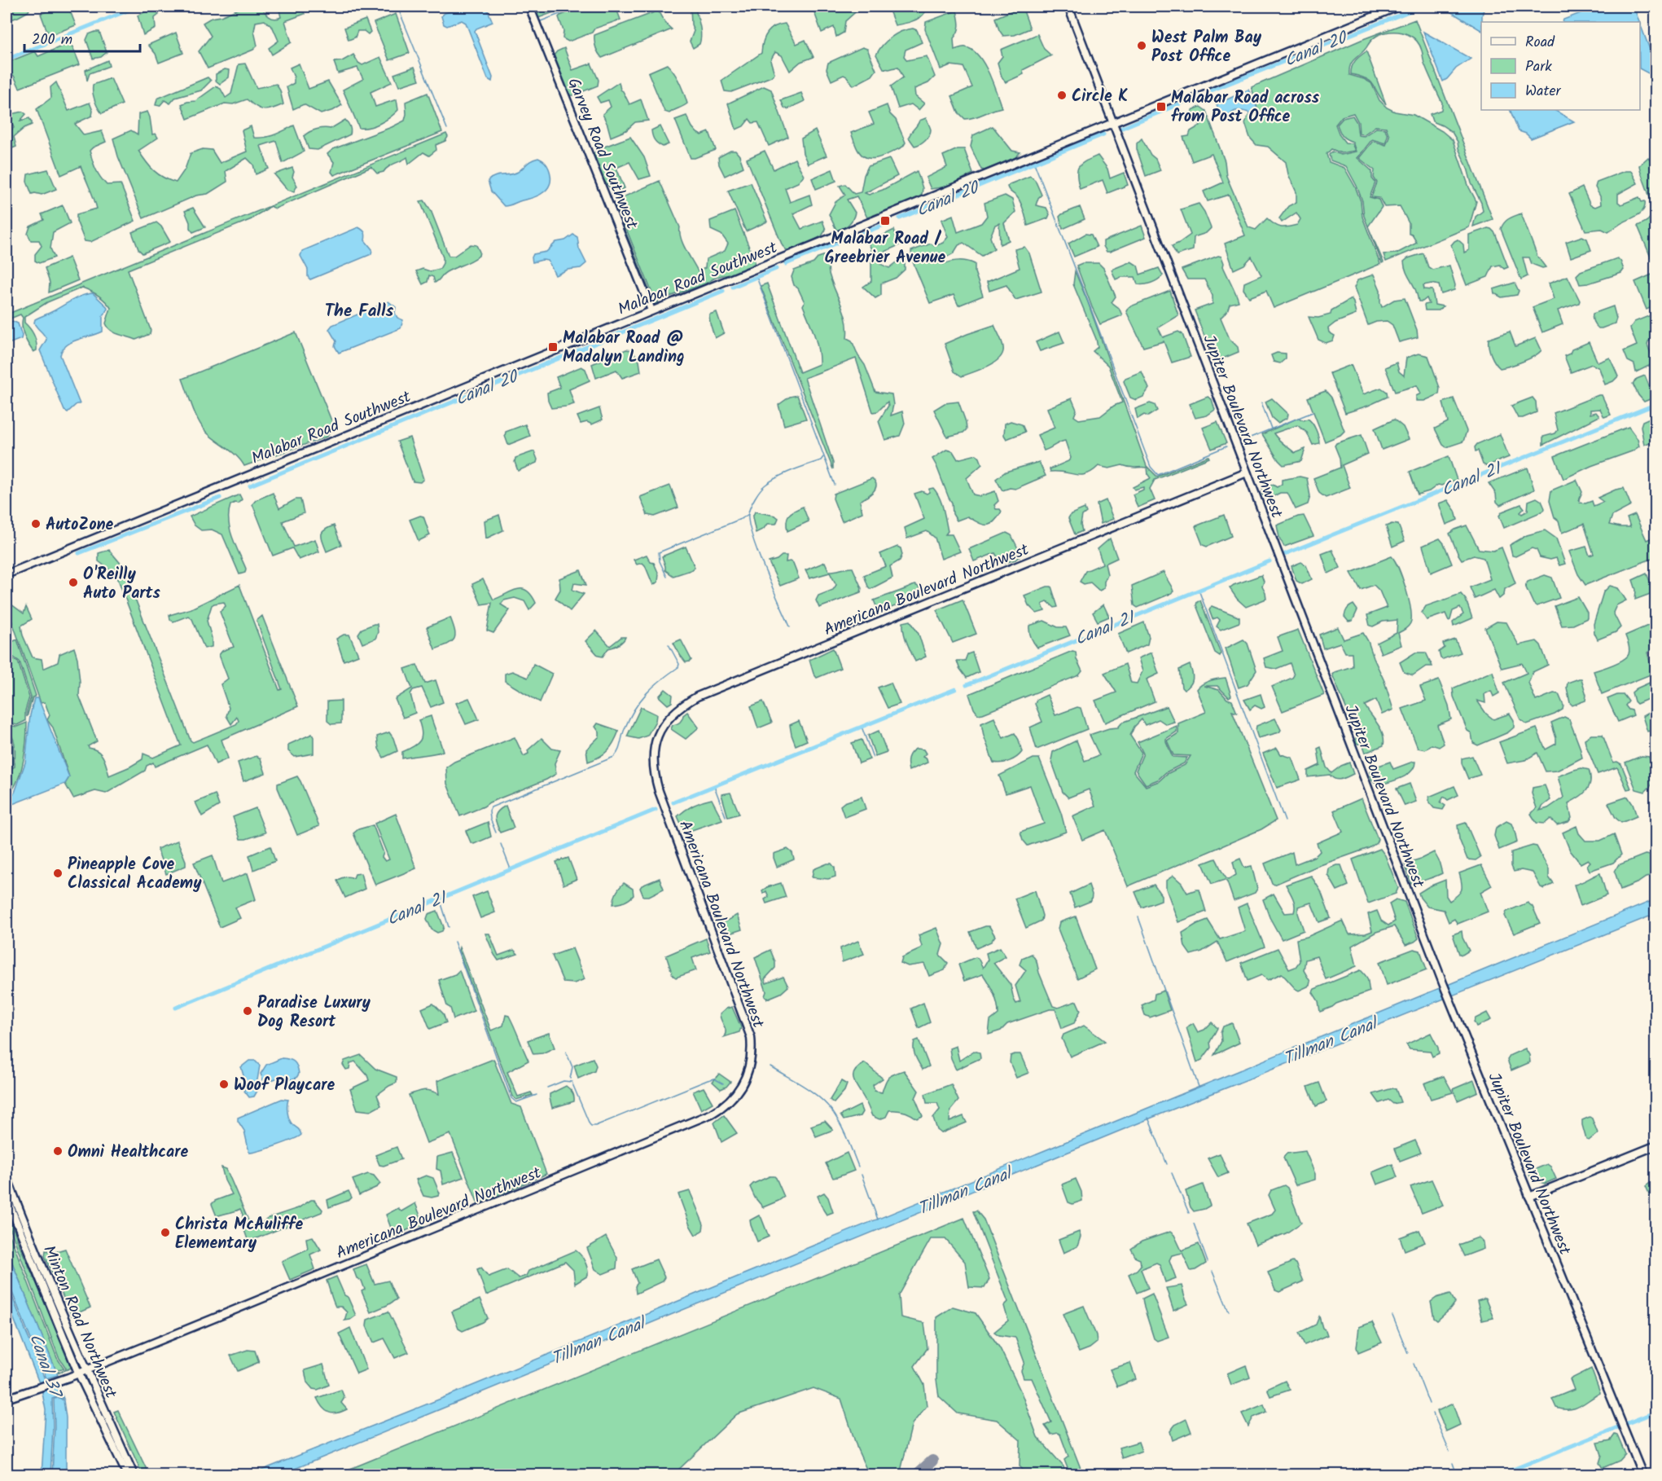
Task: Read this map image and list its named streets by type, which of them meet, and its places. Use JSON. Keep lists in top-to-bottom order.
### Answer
{
  "streets": {
    "street": [
      "Garvey Road Southwest",
      "Malabar Road Southwest",
      "Jupiter Boulevard Northwest",
      "Americana Boulevard Northwest",
      "Minton Road Northwest"
    ]
  },
  "crossings": [
    ["Garvey Road Southwest", "Malabar Road Southwest"],
    ["Malabar Road Southwest", "Jupiter Boulevard Northwest"],
    ["Jupiter Boulevard Northwest", "Americana Boulevard Northwest"],
    ["Americana Boulevard Northwest", "Minton Road Northwest"]
  ],
  "districts": ["The Falls"],
  "water": [
    "Canal 20",
    "Canal 21",
    "Tillman Canal",
    "Canal 37"
  ],
  "places": {
    "other": [
      "West Palm Bay Post Office",
      "Circle K",
      "AutoZone",
      "O'Reilly Auto Parts",
      "Pineapple Cove Classical Academy",
      "Paradise Luxury Dog Resort",
      "Woof Playcare",
      "Omni Healthcare",
      "Christa McAuliffe Elementary"
    ],
    "transit": ["Malabar Road across from Post Office", "Malabar Road / Greebrier Avenue", "Malabar Road @ Madalyn Landing"]
  },
  "legend": ["Road", "Park", "Water"],
  "scale_bar": "200 m"
}
